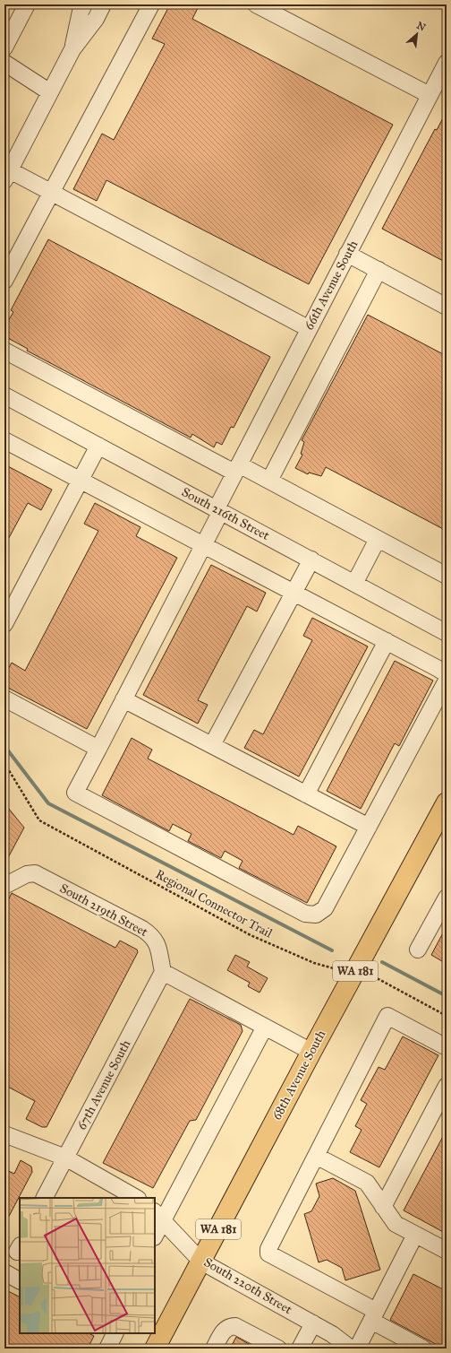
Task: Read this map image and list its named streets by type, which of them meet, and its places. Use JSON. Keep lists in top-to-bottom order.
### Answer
{
  "streets": {
    "main road": ["WA 181", "68th Avenue South"],
    "street": [
      "66th Avenue South",
      "South 216th Street",
      "South 219th Street",
      "67th Avenue South",
      "South 220th Street"
    ],
    "path": ["Regional Connector Trail"]
  },
  "crossings": [
    ["66th Avenue South", "South 216th Street"],
    ["Regional Connector Trail", "68th Avenue South"],
    ["South 219th Street", "67th Avenue South"],
    ["68th Avenue South", "South 220th Street"]
  ],
  "north": "top right"
}
